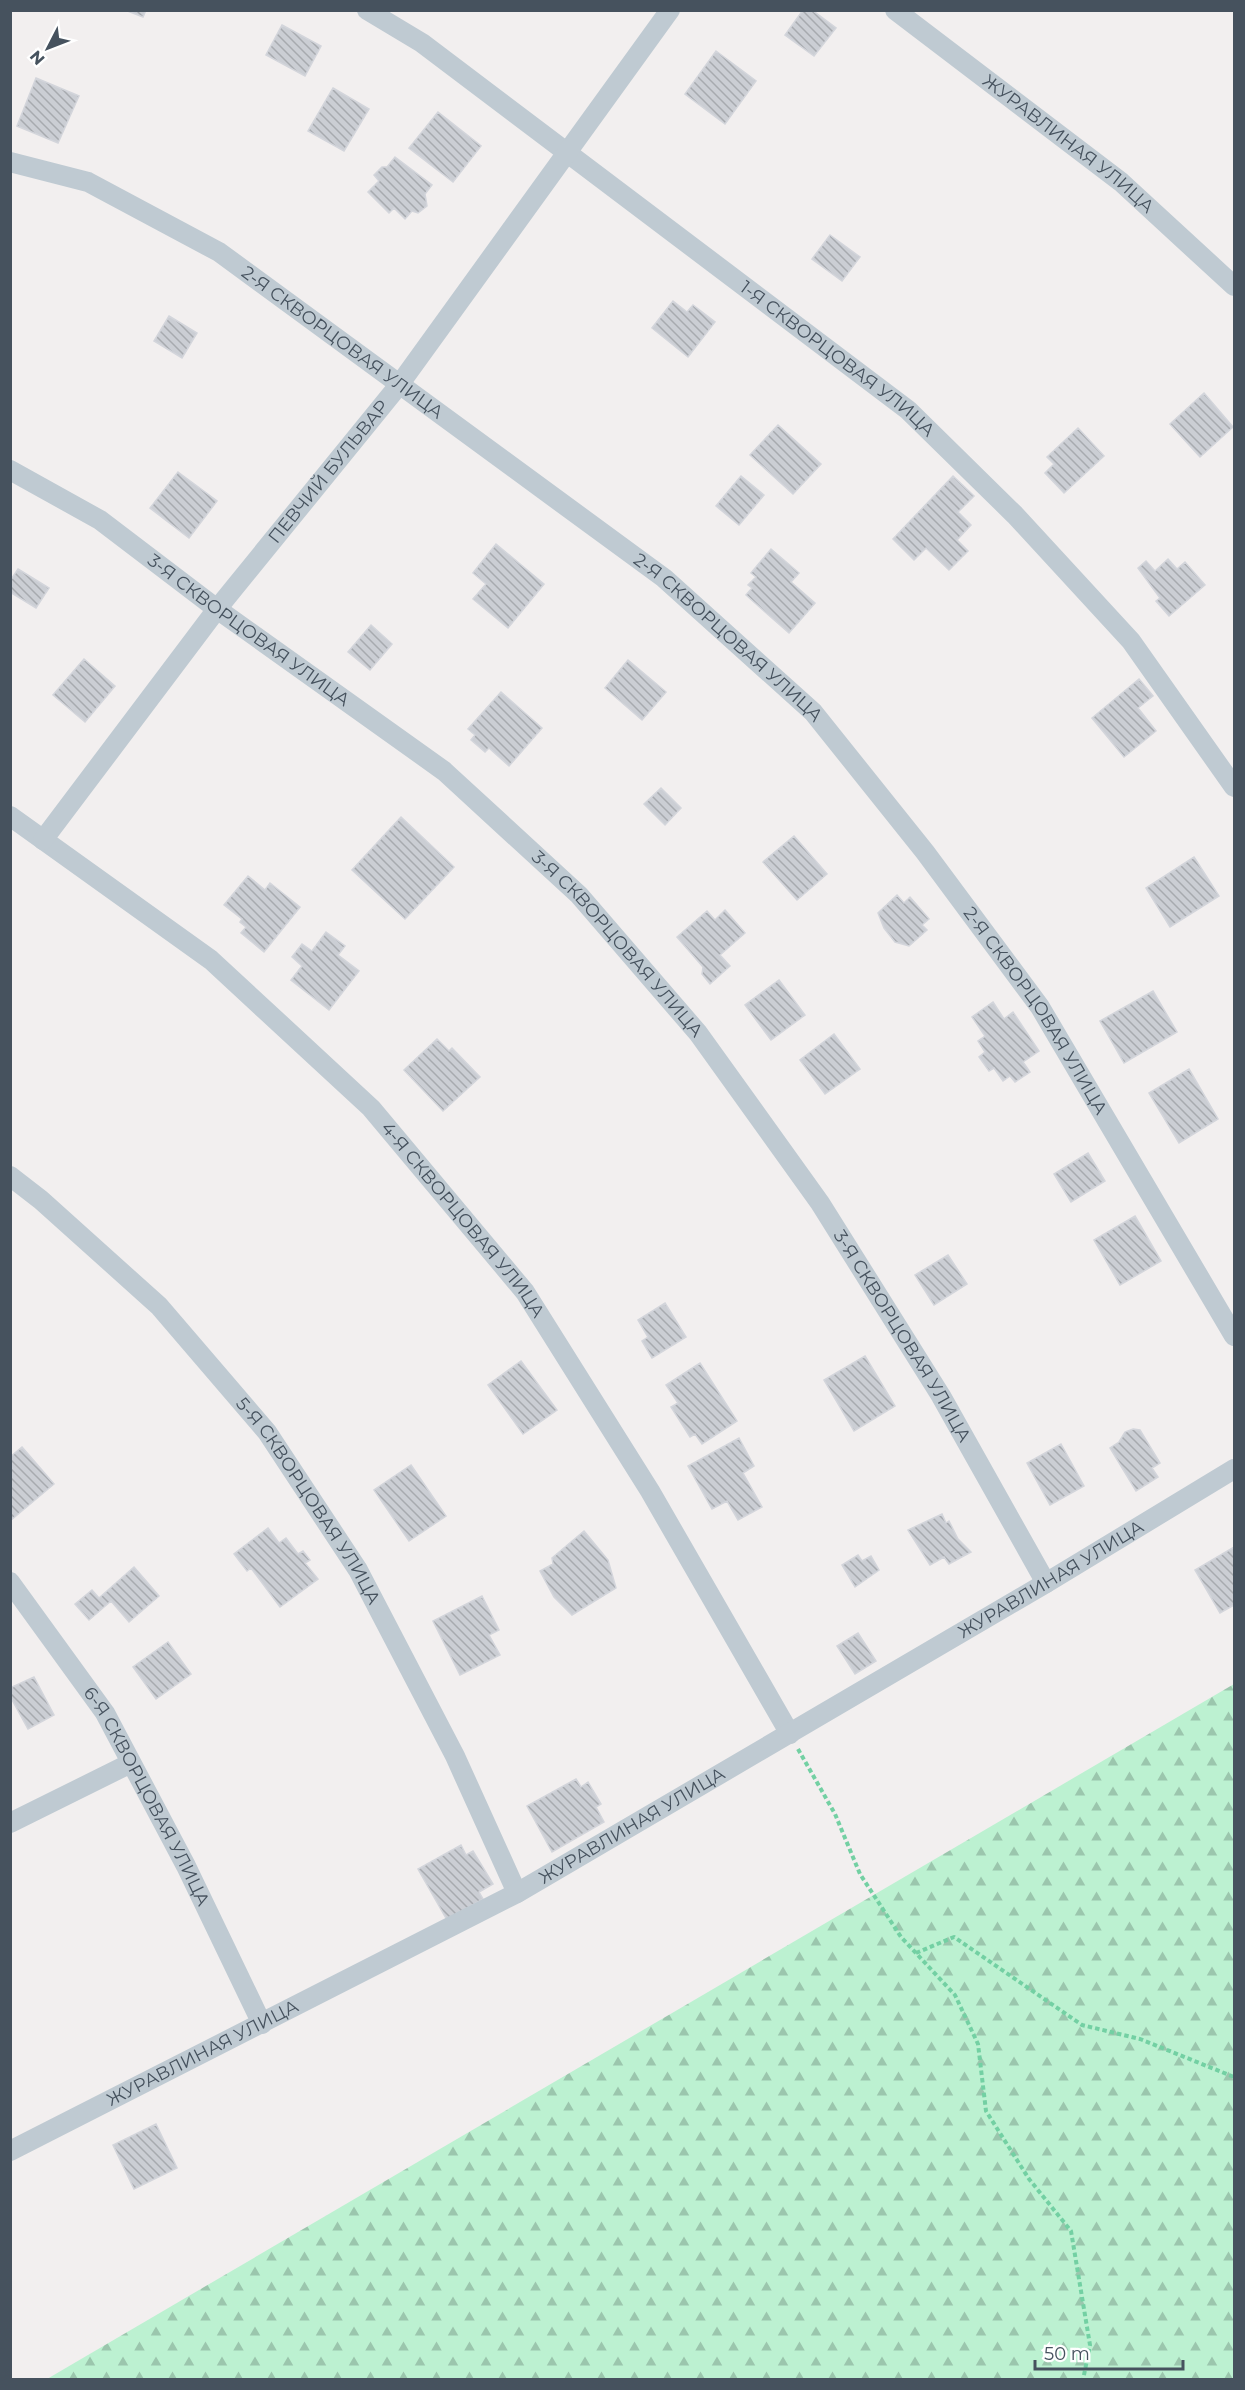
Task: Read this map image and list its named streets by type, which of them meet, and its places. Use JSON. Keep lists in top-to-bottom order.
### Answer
{
  "streets": {
    "street": [
      "ЖУРАВЛИНАЯ УЛИЦА",
      "2-Я СКВОРЦОВАЯ УЛИЦА",
      "1-Я СКВОРЦОВАЯ УЛИЦА",
      "ПЕВЧИЙ БУЛЬВАР",
      "3-Я СКВОРЦОВАЯ УЛИЦА",
      "4-Я СКВОРЦОВАЯ УЛИЦА",
      "5-Я СКВОРЦОВАЯ УЛИЦА",
      "6-Я СКВОРЦОВАЯ УЛИЦА"
    ]
  },
  "crossings": [
    ["ЖУРАВЛИНАЯ УЛИЦА", "3-Я СКВОРЦОВАЯ УЛИЦА"],
    ["ЖУРАВЛИНАЯ УЛИЦА", "4-Я СКВОРЦОВАЯ УЛИЦА"],
    ["ЖУРАВЛИНАЯ УЛИЦА", "5-Я СКВОРЦОВАЯ УЛИЦА"],
    ["ЖУРАВЛИНАЯ УЛИЦА", "6-Я СКВОРЦОВАЯ УЛИЦА"],
    ["2-Я СКВОРЦОВАЯ УЛИЦА", "ПЕВЧИЙ БУЛЬВАР"],
    ["1-Я СКВОРЦОВАЯ УЛИЦА", "ПЕВЧИЙ БУЛЬВАР"],
    ["ПЕВЧИЙ БУЛЬВАР", "3-Я СКВОРЦОВАЯ УЛИЦА"],
    ["ПЕВЧИЙ БУЛЬВАР", "4-Я СКВОРЦОВАЯ УЛИЦА"]
  ],
  "scale_bar": "50 m",
  "north": "bottom left"
}
